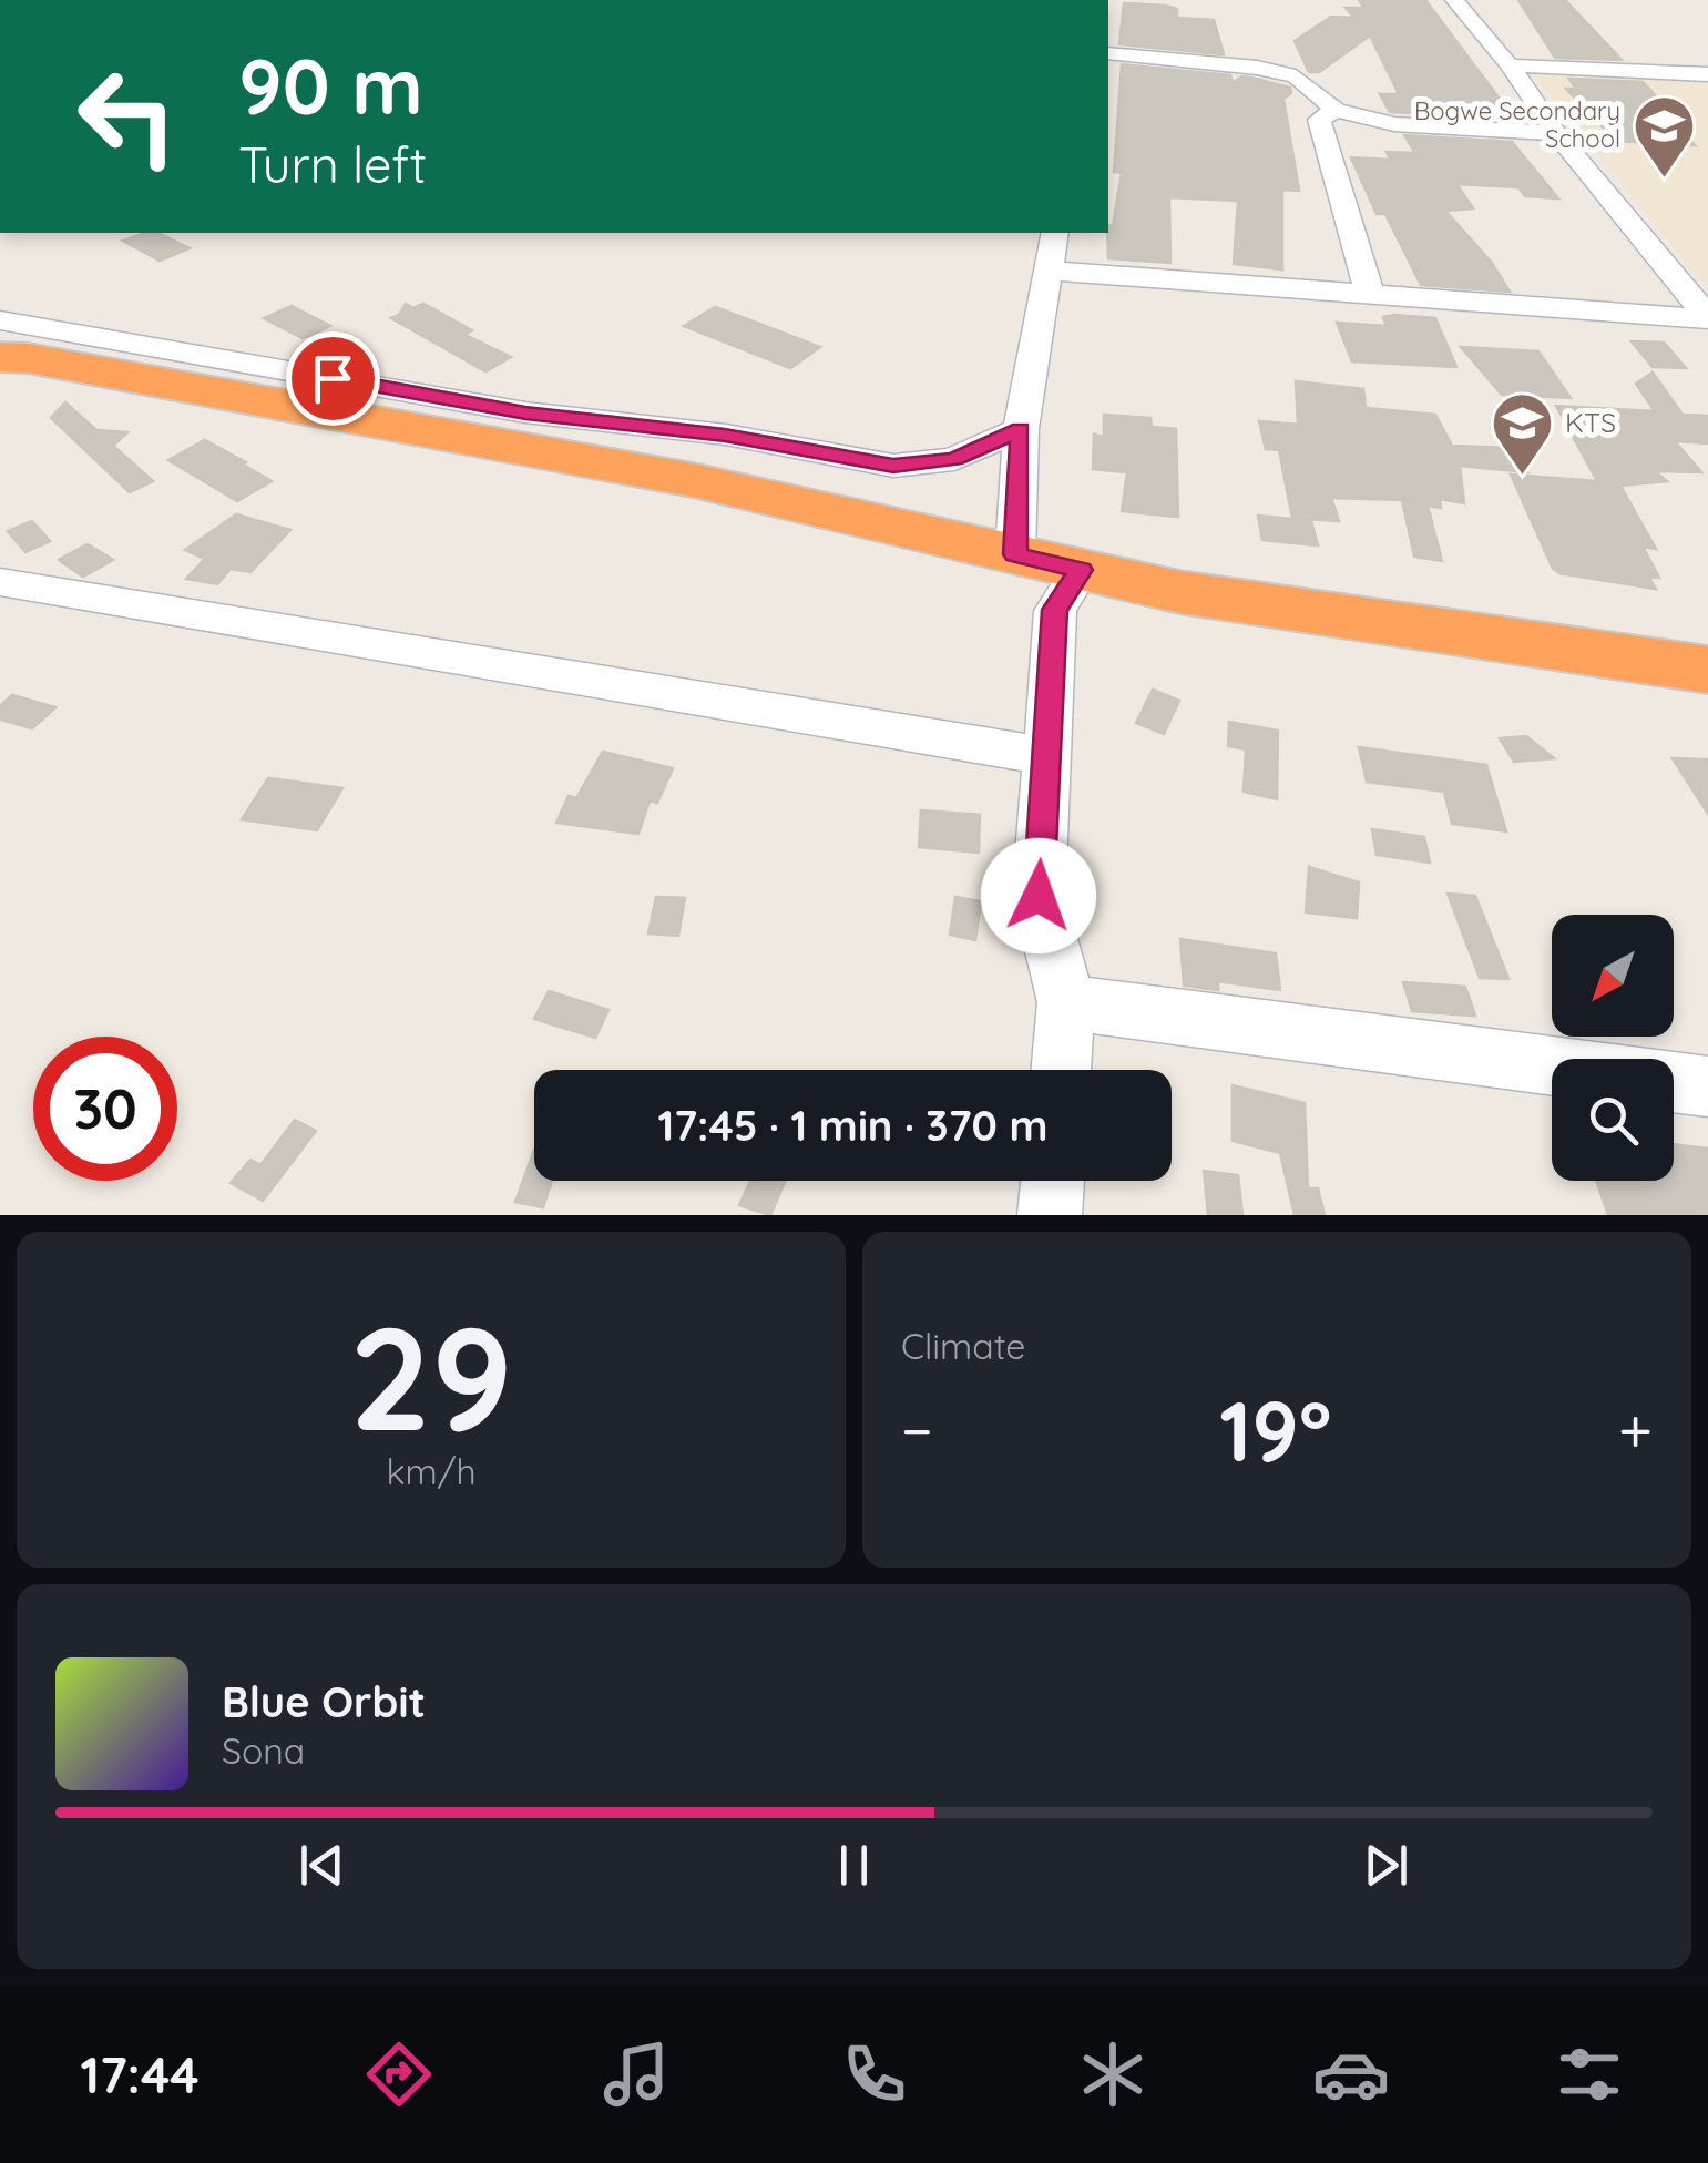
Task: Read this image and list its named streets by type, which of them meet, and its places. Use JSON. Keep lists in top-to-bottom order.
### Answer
{
  "places": {
    "school or university": ["Bogwe Secondary School", "KTS"]
  },
  "north": "bottom left",
  "page": {
    "turn": ["90 m", "Turn left"],
    "limit": "30",
    "trip": "17:45 · 1 min · 370 m",
    "tile": [
      ["29", "km/h"],
      "Climate"
    ],
    "heat": ["−", "19°", "+"],
    "song": ["Blue Orbit", "Sona"],
    "tabs": "17:44"
  }
}
